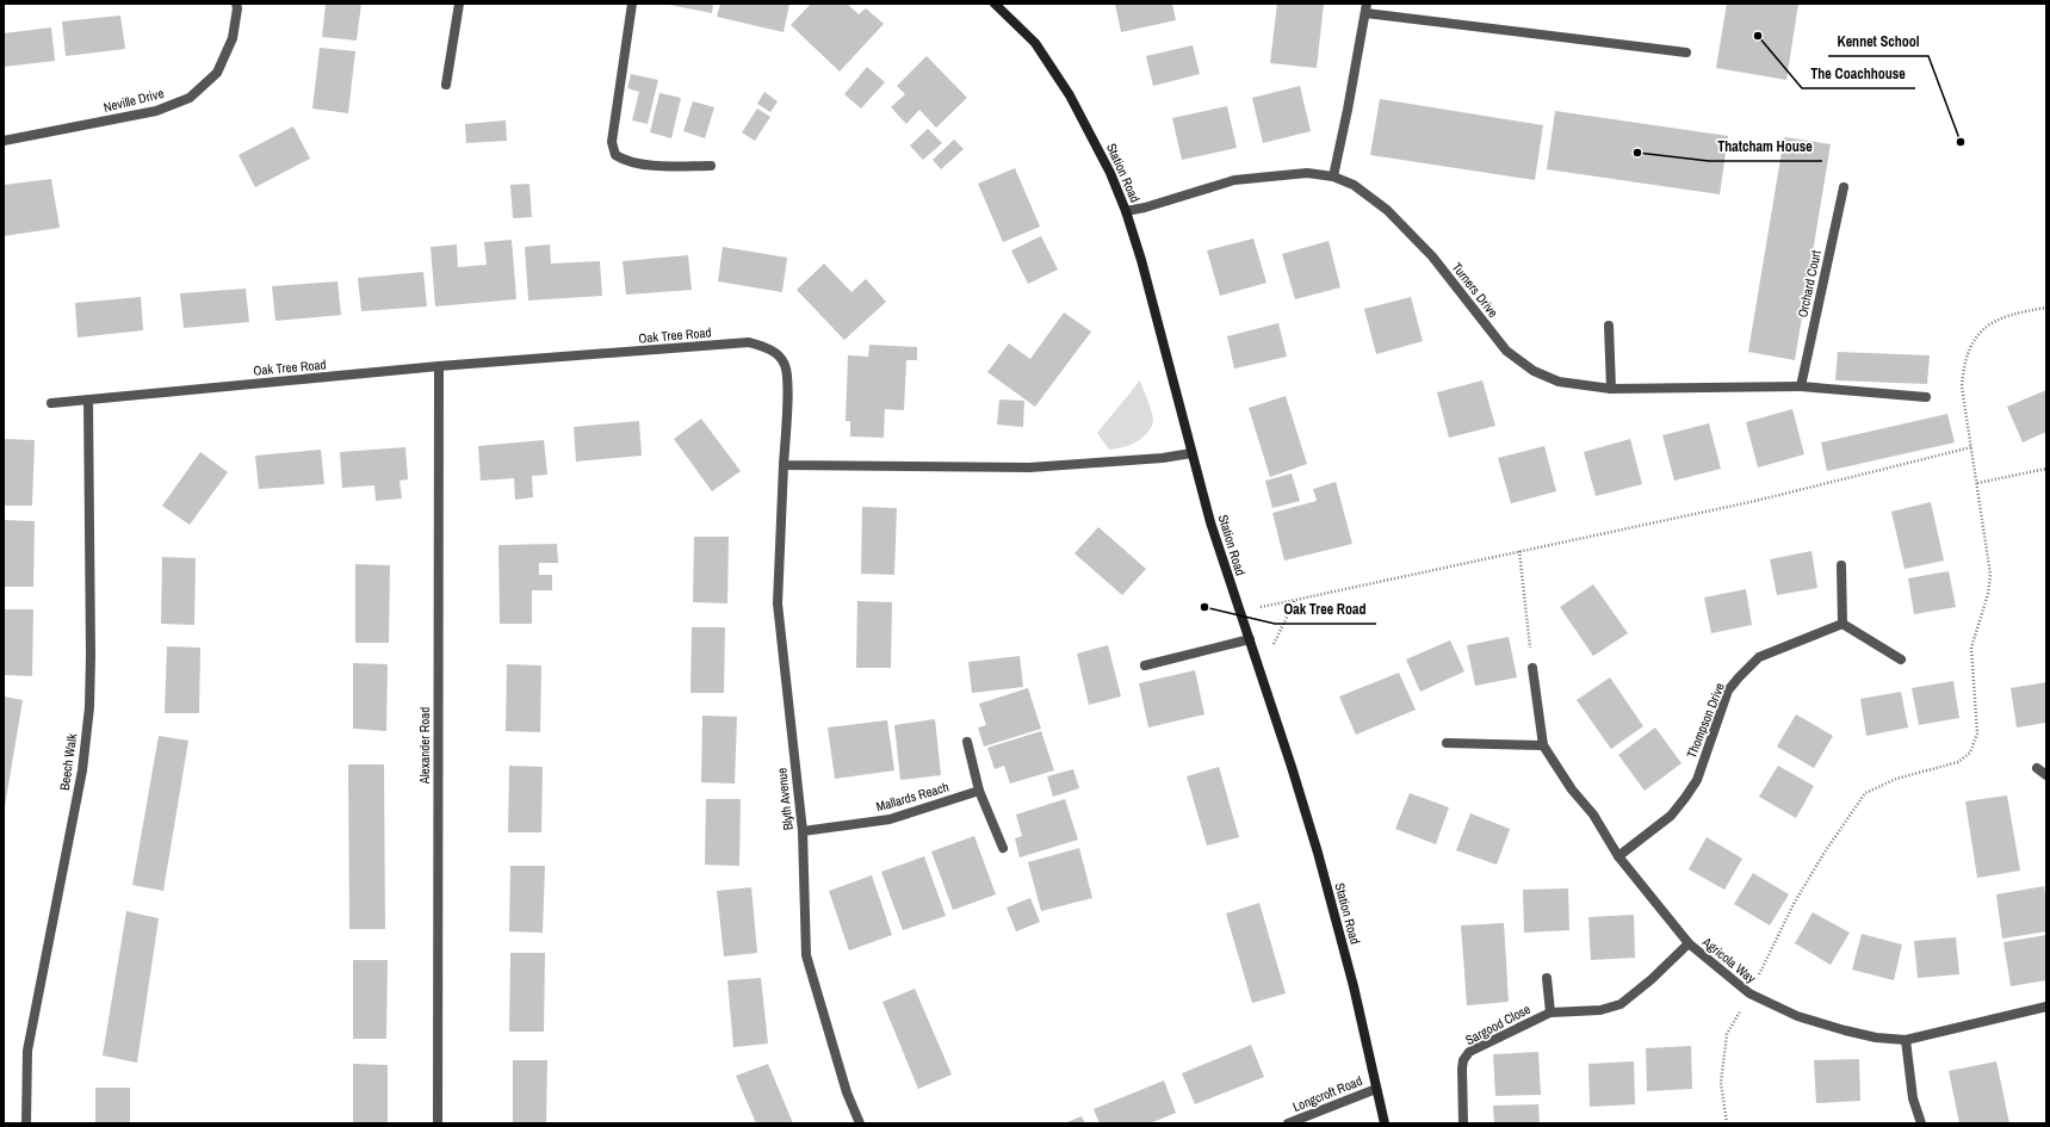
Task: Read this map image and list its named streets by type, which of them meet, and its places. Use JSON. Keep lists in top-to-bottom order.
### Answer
{
  "streets": {
    "street": [
      "Neville Drive",
      "Station Road",
      "Orchard Court",
      "Turners Drive",
      "Oak Tree Road",
      "Thompson Drive",
      "Alexander Road",
      "Beech Walk",
      "Mallards Reach",
      "Blyth Avenue",
      "Agricola Way",
      "Sargood Close",
      "Longcroft Road"
    ]
  },
  "crossings": [
    ["Station Road", "Turners Drive"],
    ["Station Road", "Longcroft Road"],
    ["Orchard Court", "Turners Drive"],
    ["Oak Tree Road", "Alexander Road"],
    ["Oak Tree Road", "Beech Walk"],
    ["Oak Tree Road", "Blyth Avenue"],
    ["Thompson Drive", "Agricola Way"],
    ["Mallards Reach", "Blyth Avenue"],
    ["Agricola Way", "Sargood Close"]
  ],
  "places": [
    "The Coachhouse",
    "Kennet School",
    "Thatcham House",
    "Oak Tree Road"
  ]
}
